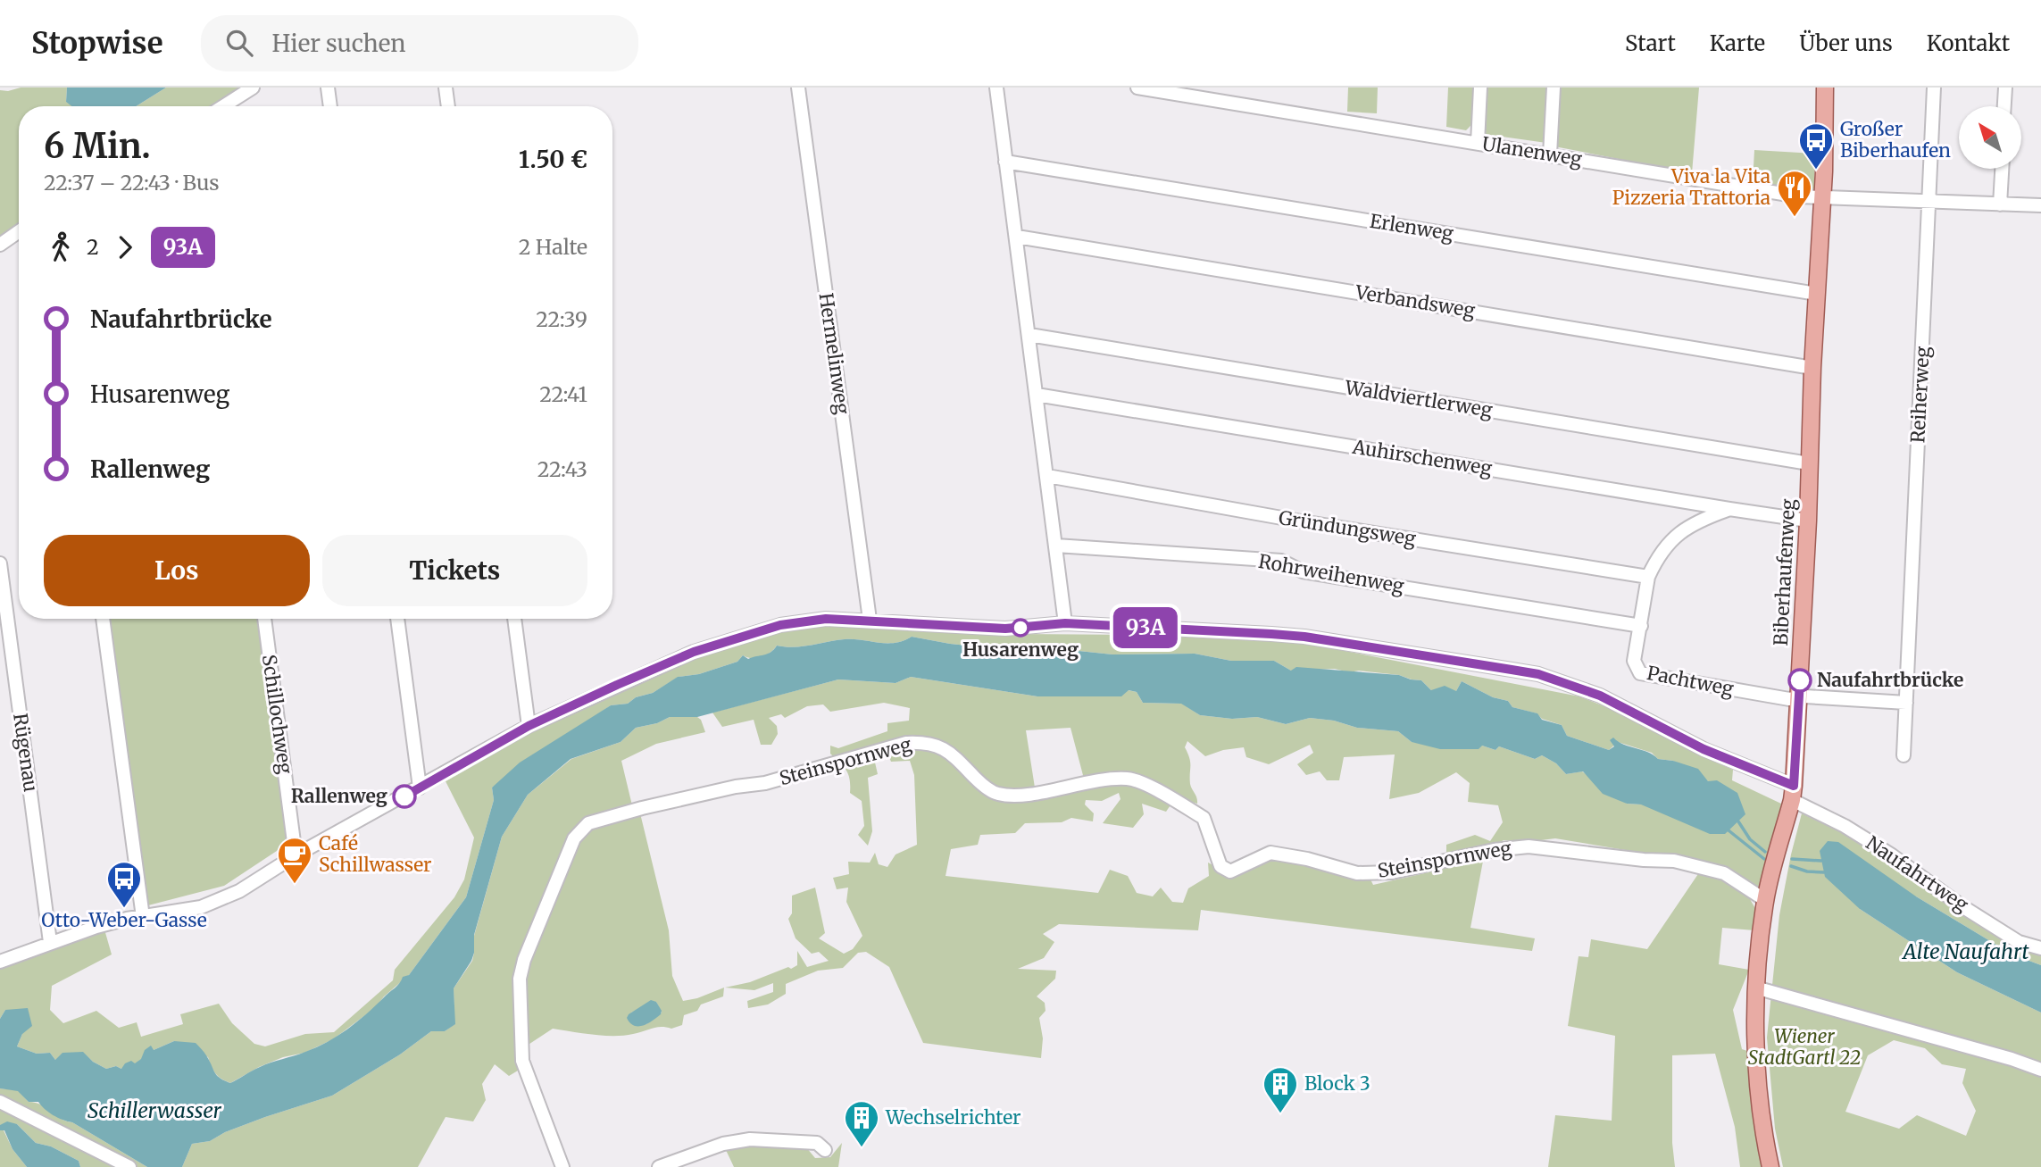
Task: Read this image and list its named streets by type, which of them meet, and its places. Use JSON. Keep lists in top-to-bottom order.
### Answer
{
  "streets": {
    "main road": ["Biberhaufenweg"],
    "street": [
      "Ulanenweg",
      "Erlenweg",
      "Verbandsweg",
      "Hermelinweg",
      "Reiherweg",
      "Waldviertlerweg",
      "Auhirschenweg",
      "Gründungsweg",
      "Rohrweihenweg",
      "Pachtweg",
      "Schillochweg",
      "Rügenau",
      "Steinspornweg",
      "Naufahrtweg"
    ]
  },
  "crossings": [
    ["Ulanenweg", "Reiherweg"],
    ["Ulanenweg", "Biberhaufenweg"],
    ["Erlenweg", "Biberhaufenweg"],
    ["Verbandsweg", "Biberhaufenweg"],
    ["Hermelinweg", "Naufahrtweg"],
    ["Waldviertlerweg", "Biberhaufenweg"],
    ["Auhirschenweg", "Biberhaufenweg"],
    ["Auhirschenweg", "Pachtweg"],
    ["Gründungsweg", "Pachtweg"],
    ["Biberhaufenweg", "Pachtweg"],
    ["Biberhaufenweg", "Steinspornweg"],
    ["Biberhaufenweg", "Naufahrtweg"],
    ["Rohrweihenweg", "Pachtweg"],
    ["Schillochweg", "Naufahrtweg"],
    ["Rügenau", "Naufahrtweg"]
  ],
  "water": ["Alte Naufahrt", "Schillerwasser"],
  "parks": ["Wiener StadtGartl 22"],
  "places": {
    "bus stop": ["Großer Biberhaufen", "Otto-Weber-Gasse"],
    "restaurant": ["Viva la Vita Pizzeria Trattoria"],
    "other": ["Husarenweg", "Naufahrtbrücke", "Rallenweg"],
    "cafe": ["Café Schillwasser"],
    "building": ["Block 3", "Wechselrichter"]
  },
  "lines": ["bus line 93A"],
  "north": "top left",
  "page": {
    "header": "Stopwise",
    "search": "Hier suchen",
    "nav": [
      "Start",
      "Karte",
      "Über uns",
      "Kontakt"
    ],
    "on_map": "93A",
    "heading": ["6 Min.", "22:37 – 22:43 · Bus", "1.50 €"],
    "legs": ["2", "93A", "2 Halte"],
    "list": [
      {
        "name": "Naufahrtbrücke",
        "value": "22:39"
      },
      {
        "name": "Husarenweg",
        "value": "22:41"
      },
      {
        "name": "Rallenweg",
        "value": "22:43"
      }
    ],
    "buttons": ["Los", "Tickets"]
  }
}
